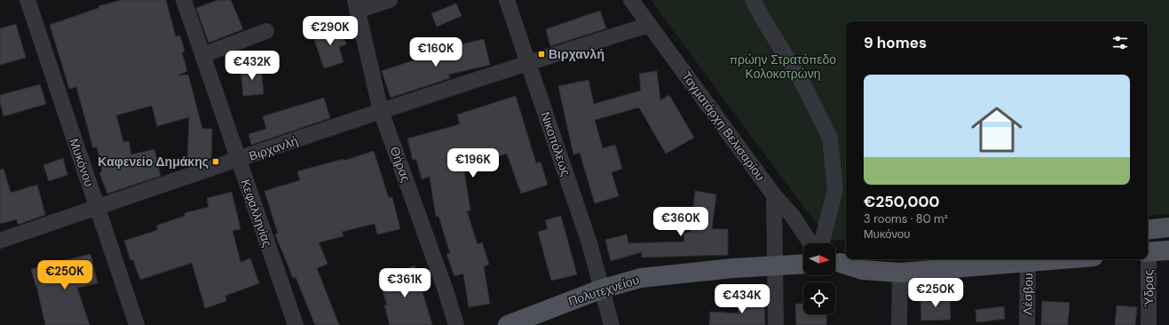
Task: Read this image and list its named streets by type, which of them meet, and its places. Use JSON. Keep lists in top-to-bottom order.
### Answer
{
  "streets": {
    "main road": ["Πολυτεχνείου"],
    "street": [
      "Ταγματάρχη Βελισαρίου",
      "Νικοπόλεως",
      "Βιρχανλή",
      "Μυκόνου",
      "Θήρας",
      "Κεφαλληνίας",
      "Ύδρας",
      "Λέσβου"
    ]
  },
  "crossings": [
    ["Ταγματάρχη Βελισαρίου", "Βιρχανλή"],
    ["Νικοπόλεως", "Βιρχανλή"],
    ["Νικοπόλεως", "Πολυτεχνείου"],
    ["Βιρχανλή", "Μυκόνου"],
    ["Βιρχανλή", "Θήρας"],
    ["Βιρχανλή", "Κεφαλληνίας"]
  ],
  "parks": ["πρώην Στρατόπεδο Κολοκοτρώνη"],
  "places": {
    "transit": ["Βιρχανλή", "Καφενείο Δημάκης"]
  },
  "north": "right",
  "page": {
    "price": [
      "€290K",
      "€160K",
      "€432K",
      "€196K",
      "€360K",
      "€250K",
      "€361K",
      "€250K",
      "€434K"
    ],
    "heading": "9 homes",
    "list": [
      {
        "name": "€250,000",
        "note": "3 rooms · 80 m² · Μυκόνου"
      }
    ]
  }
}
